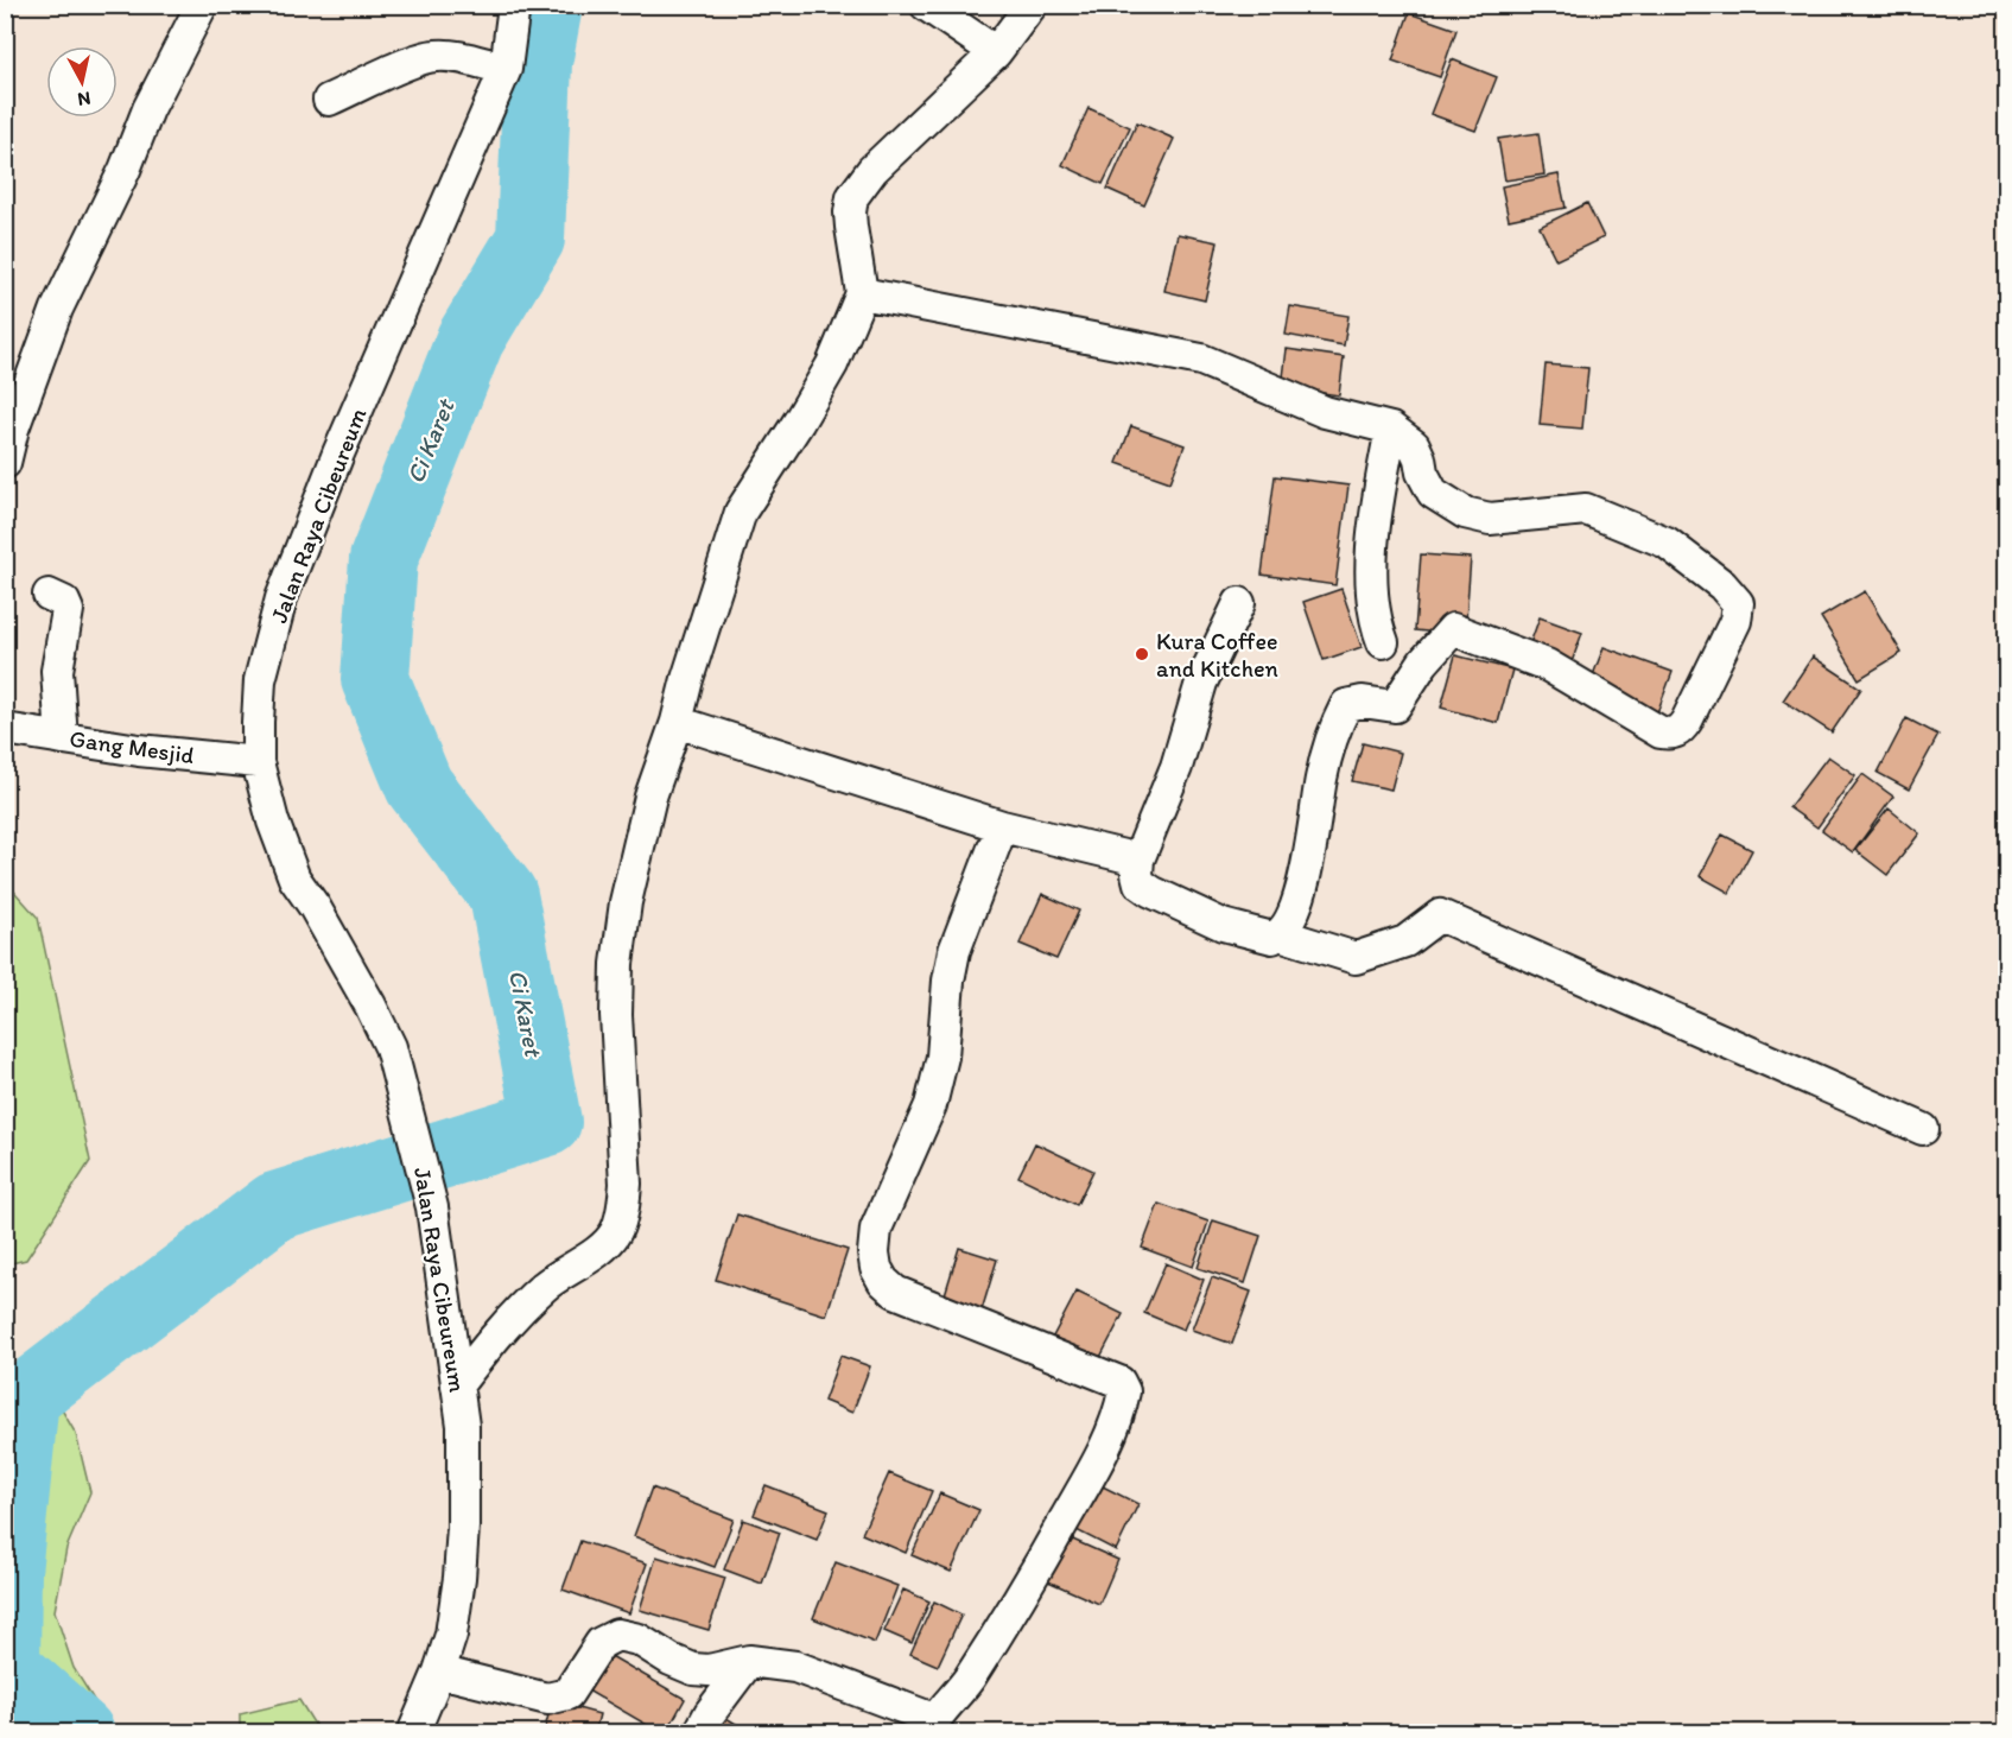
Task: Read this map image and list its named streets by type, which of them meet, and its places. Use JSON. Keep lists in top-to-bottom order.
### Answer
{
  "streets": {
    "street": ["Jalan Raya Cibeureum", "Gang Mesjid"]
  },
  "crossings": [
    ["Jalan Raya Cibeureum", "Gang Mesjid"]
  ],
  "water": ["Ci Karet"],
  "places": ["Kura Coffee and Kitchen"],
  "north": "bottom"
}
